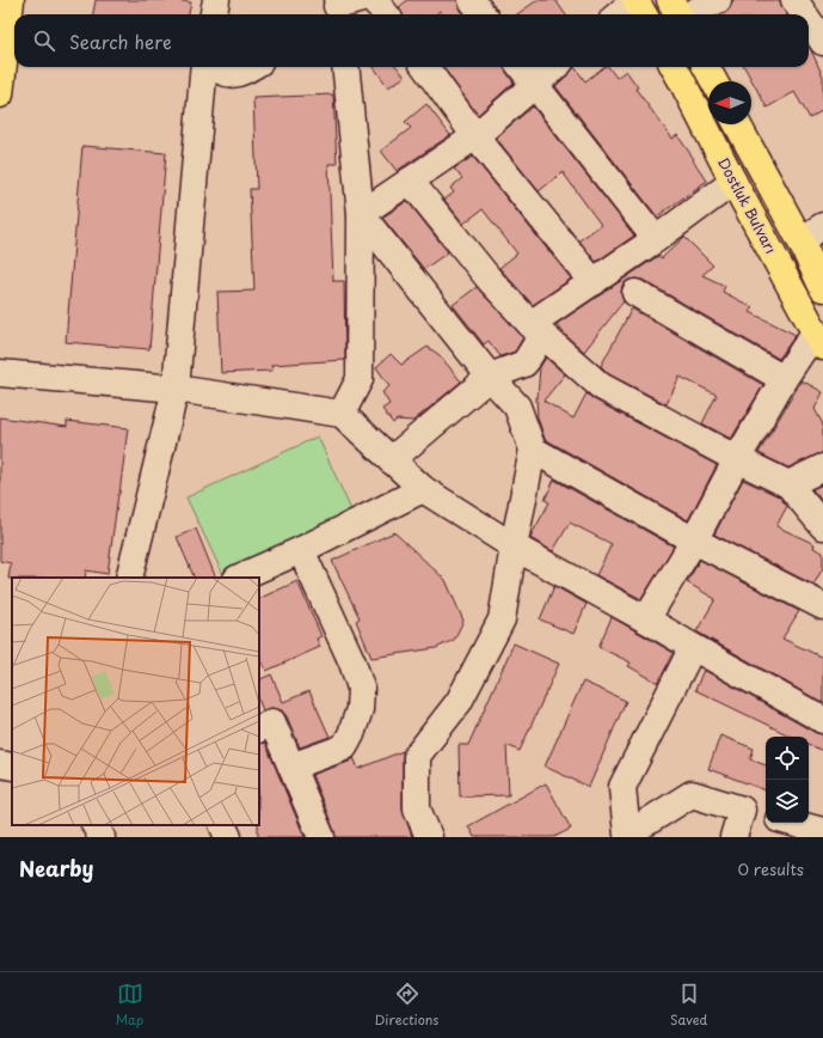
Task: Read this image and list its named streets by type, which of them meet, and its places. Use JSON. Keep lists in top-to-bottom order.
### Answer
{
  "streets": {
    "main road": ["Dostluk Bulvarı"]
  },
  "north": "left",
  "page": {
    "search": "Search here",
    "heading": ["Nearby", "0 results"],
    "nav": ["Map", "Directions", "Saved"]
  }
}
